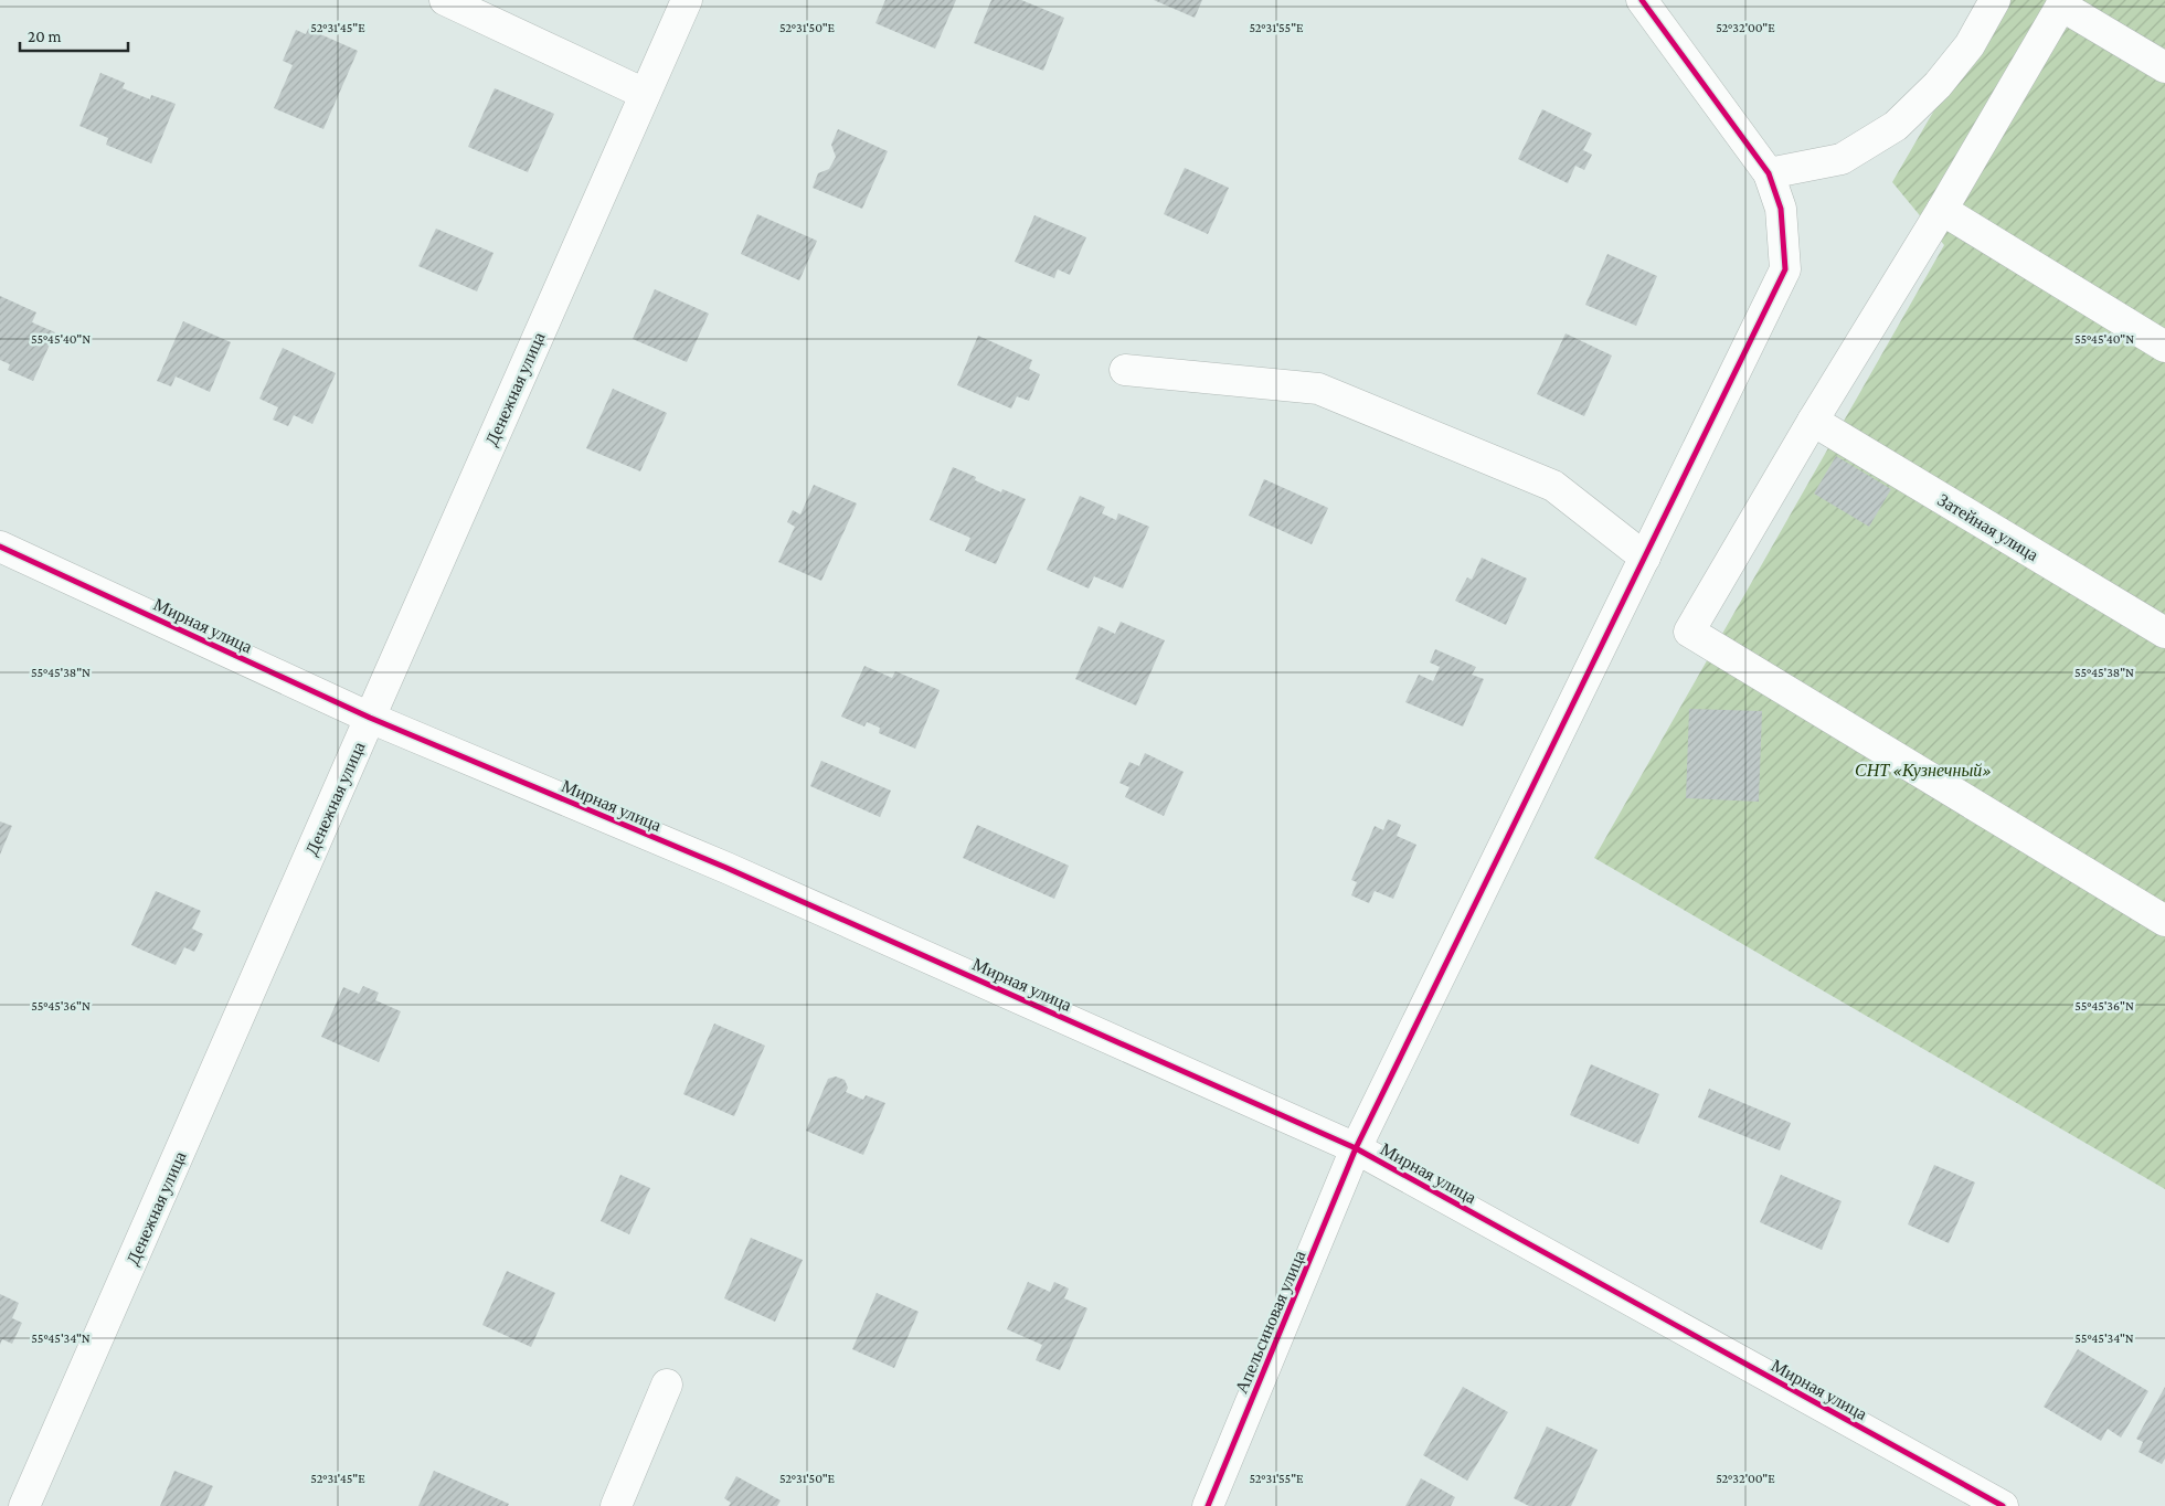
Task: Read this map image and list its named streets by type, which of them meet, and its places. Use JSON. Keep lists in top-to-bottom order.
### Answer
{
  "streets": {
    "street": [
      "Денежная улица",
      "Затейная улица",
      "Мирная улица",
      "Апельсиновая улица"
    ]
  },
  "crossings": [
    ["Денежная улица", "Мирная улица"],
    ["Мирная улица", "Апельсиновая улица"]
  ],
  "parks": ["СНТ «Кузнечный»"],
  "scale_bar": "20 m",
  "coordinates": [
    "52°31'45\"E",
    "52°31'50\"E",
    "52°31'55\"E",
    "52°32'00\"E",
    "55°45'40\"N",
    "55°45'38\"N",
    "55°45'36\"N",
    "55°45'34\"N"
  ]
}
